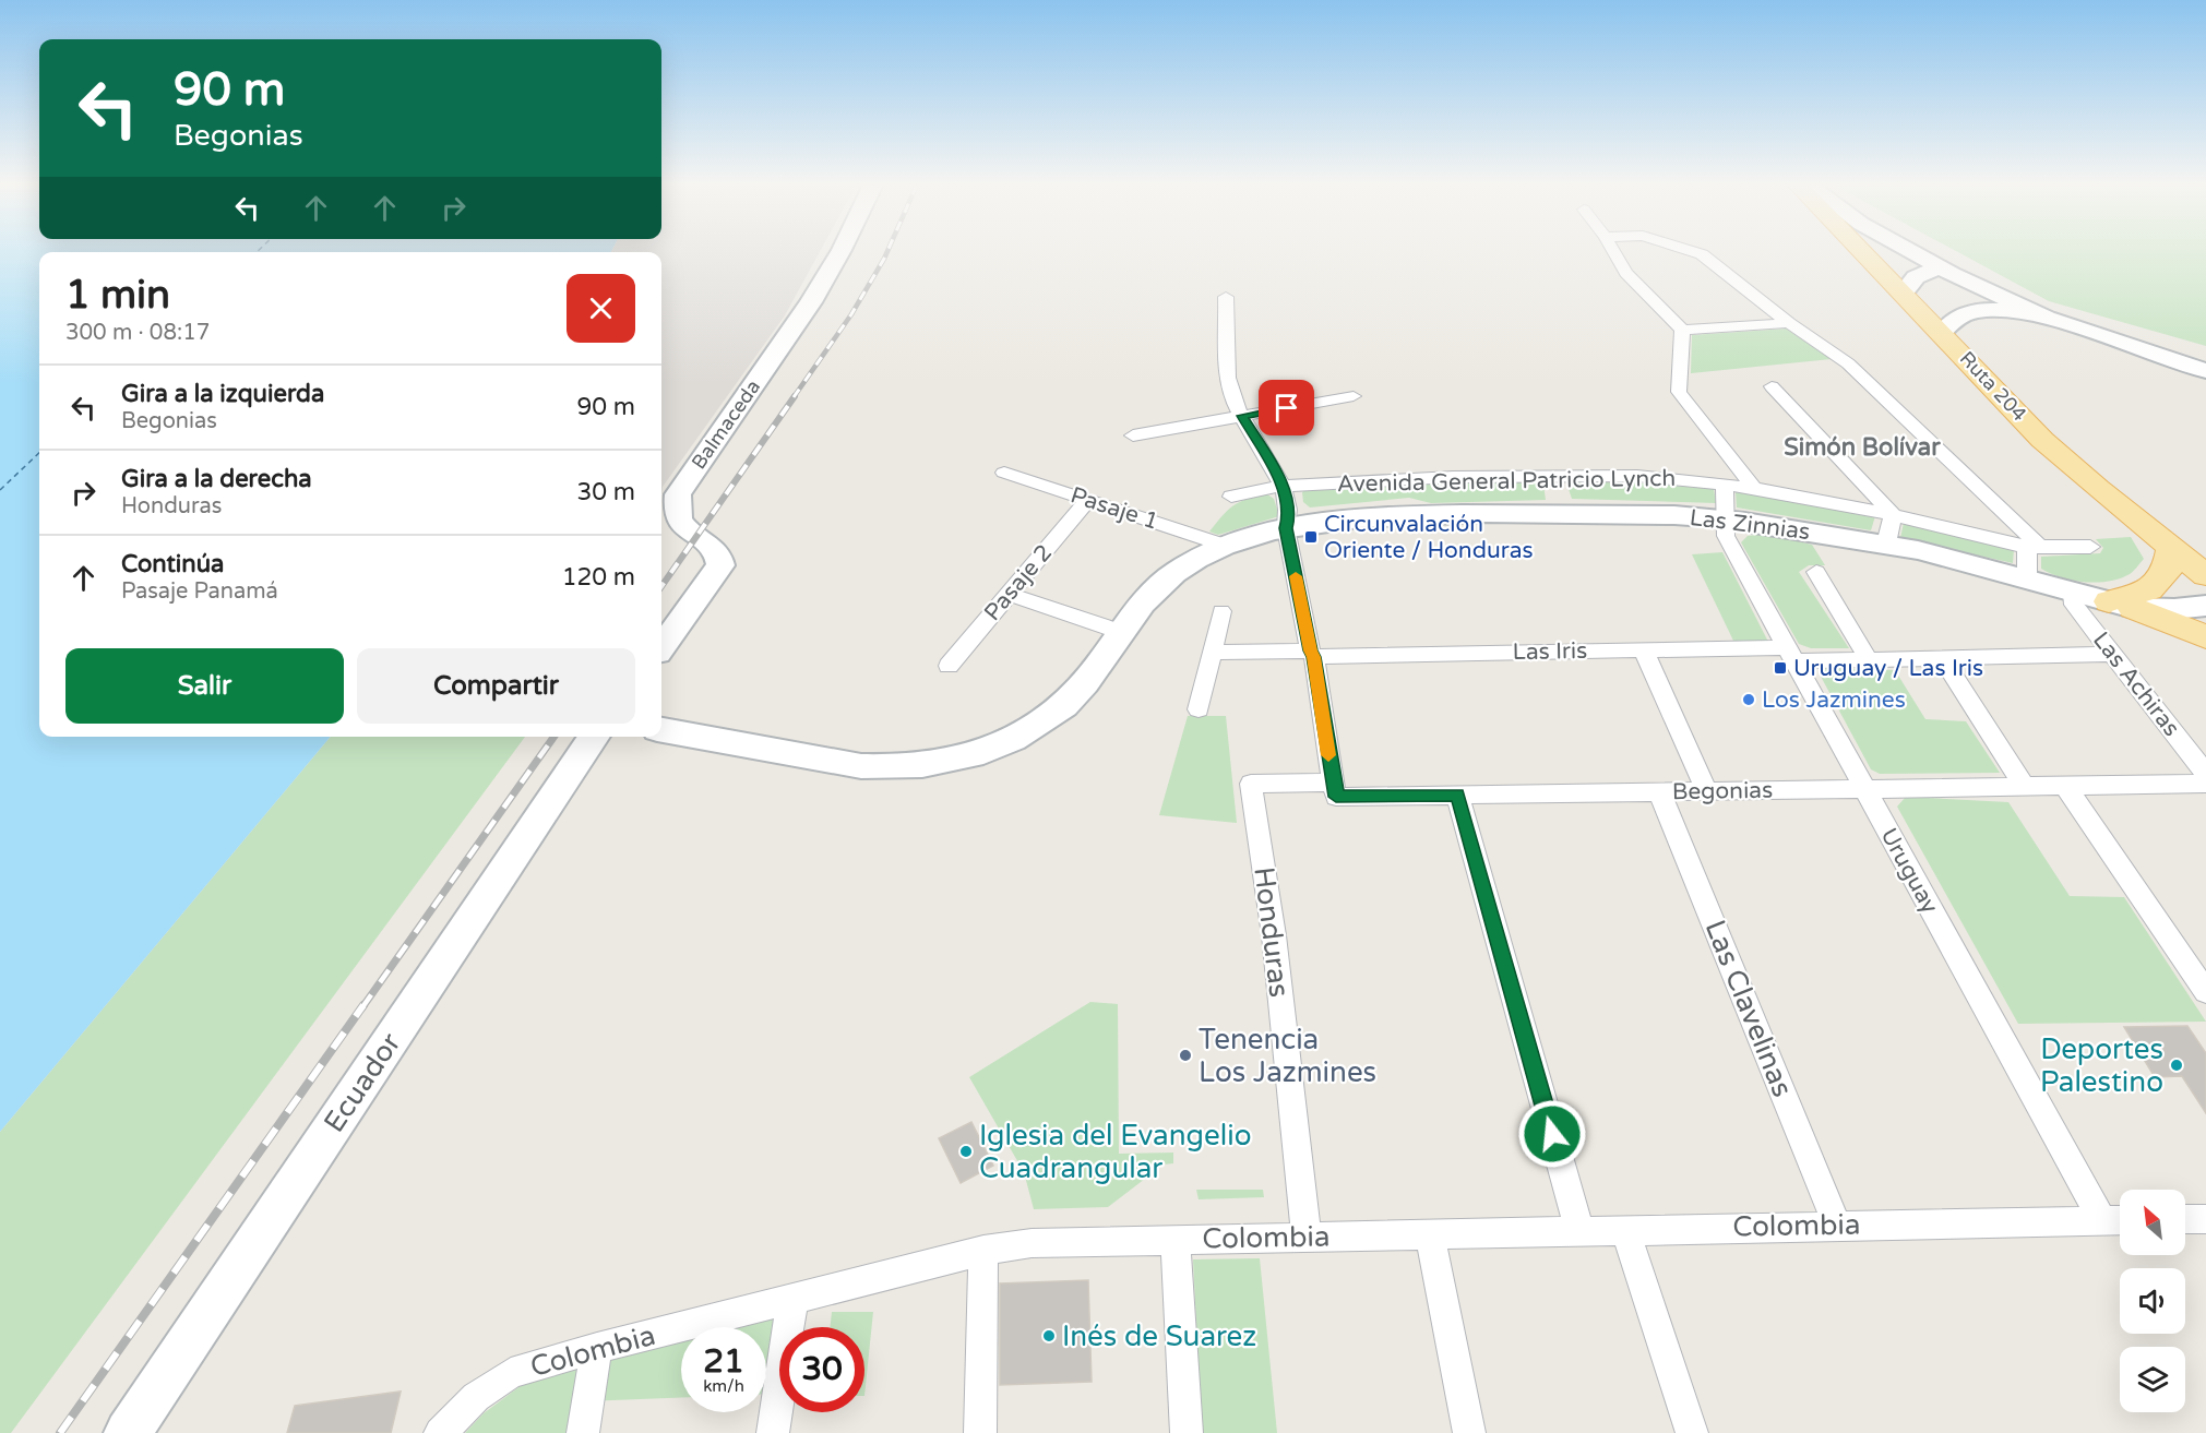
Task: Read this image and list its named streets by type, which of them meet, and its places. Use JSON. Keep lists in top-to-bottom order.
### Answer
{
  "streets": {
    "main road": [
      "Ruta 204",
      "Balmaceda",
      "Las Zinnias",
      "Ecuador"
    ],
    "street": [
      "Avenida General Patricio Lynch",
      "Pasaje 1",
      "Pasaje 2",
      "Las Iris",
      "Las Achiras",
      "Begonias",
      "Uruguay",
      "Honduras",
      "Las Clavelinas",
      "Colombia"
    ]
  },
  "crossings": [
    ["Avenida General Patricio Lynch", "Uruguay"],
    ["Pasaje 1", "Las Zinnias"],
    ["Pasaje 1", "Pasaje 2"],
    ["Las Zinnias", "Las Achiras"],
    ["Las Zinnias", "Uruguay"],
    ["Las Iris", "Las Achiras"],
    ["Las Iris", "Uruguay"],
    ["Begonias", "Uruguay"],
    ["Begonias", "Honduras"],
    ["Begonias", "Las Clavelinas"],
    ["Uruguay", "Colombia"],
    ["Honduras", "Colombia"],
    ["Las Clavelinas", "Colombia"]
  ],
  "districts": ["Simón Bolívar"],
  "places": {
    "transit": ["Circunvalación Oriente / Honduras", "Uruguay / Las Iris"],
    "other": [
      "Los Jazmines",
      "Tenencia Los Jazmines",
      "Deportes Palestino",
      "Iglesia del Evangelio Cuadrangular",
      "Inés de Suarez"
    ]
  },
  "north": "top left",
  "page": {
    "turn": ["90 m", "Begonias"],
    "heading": ["1 min", "300 m · 08:17"],
    "list": [
      {
        "name": "Gira a la izquierda",
        "note": "Begonias",
        "value": "90 m"
      },
      {
        "name": "Gira a la derecha",
        "note": "Honduras",
        "value": "30 m"
      },
      {
        "name": "Continúa",
        "note": "Pasaje Panamá",
        "value": "120 m"
      }
    ],
    "buttons": ["Salir", "Compartir"],
    "speed": "21 km/h",
    "limit": "30"
  }
}
